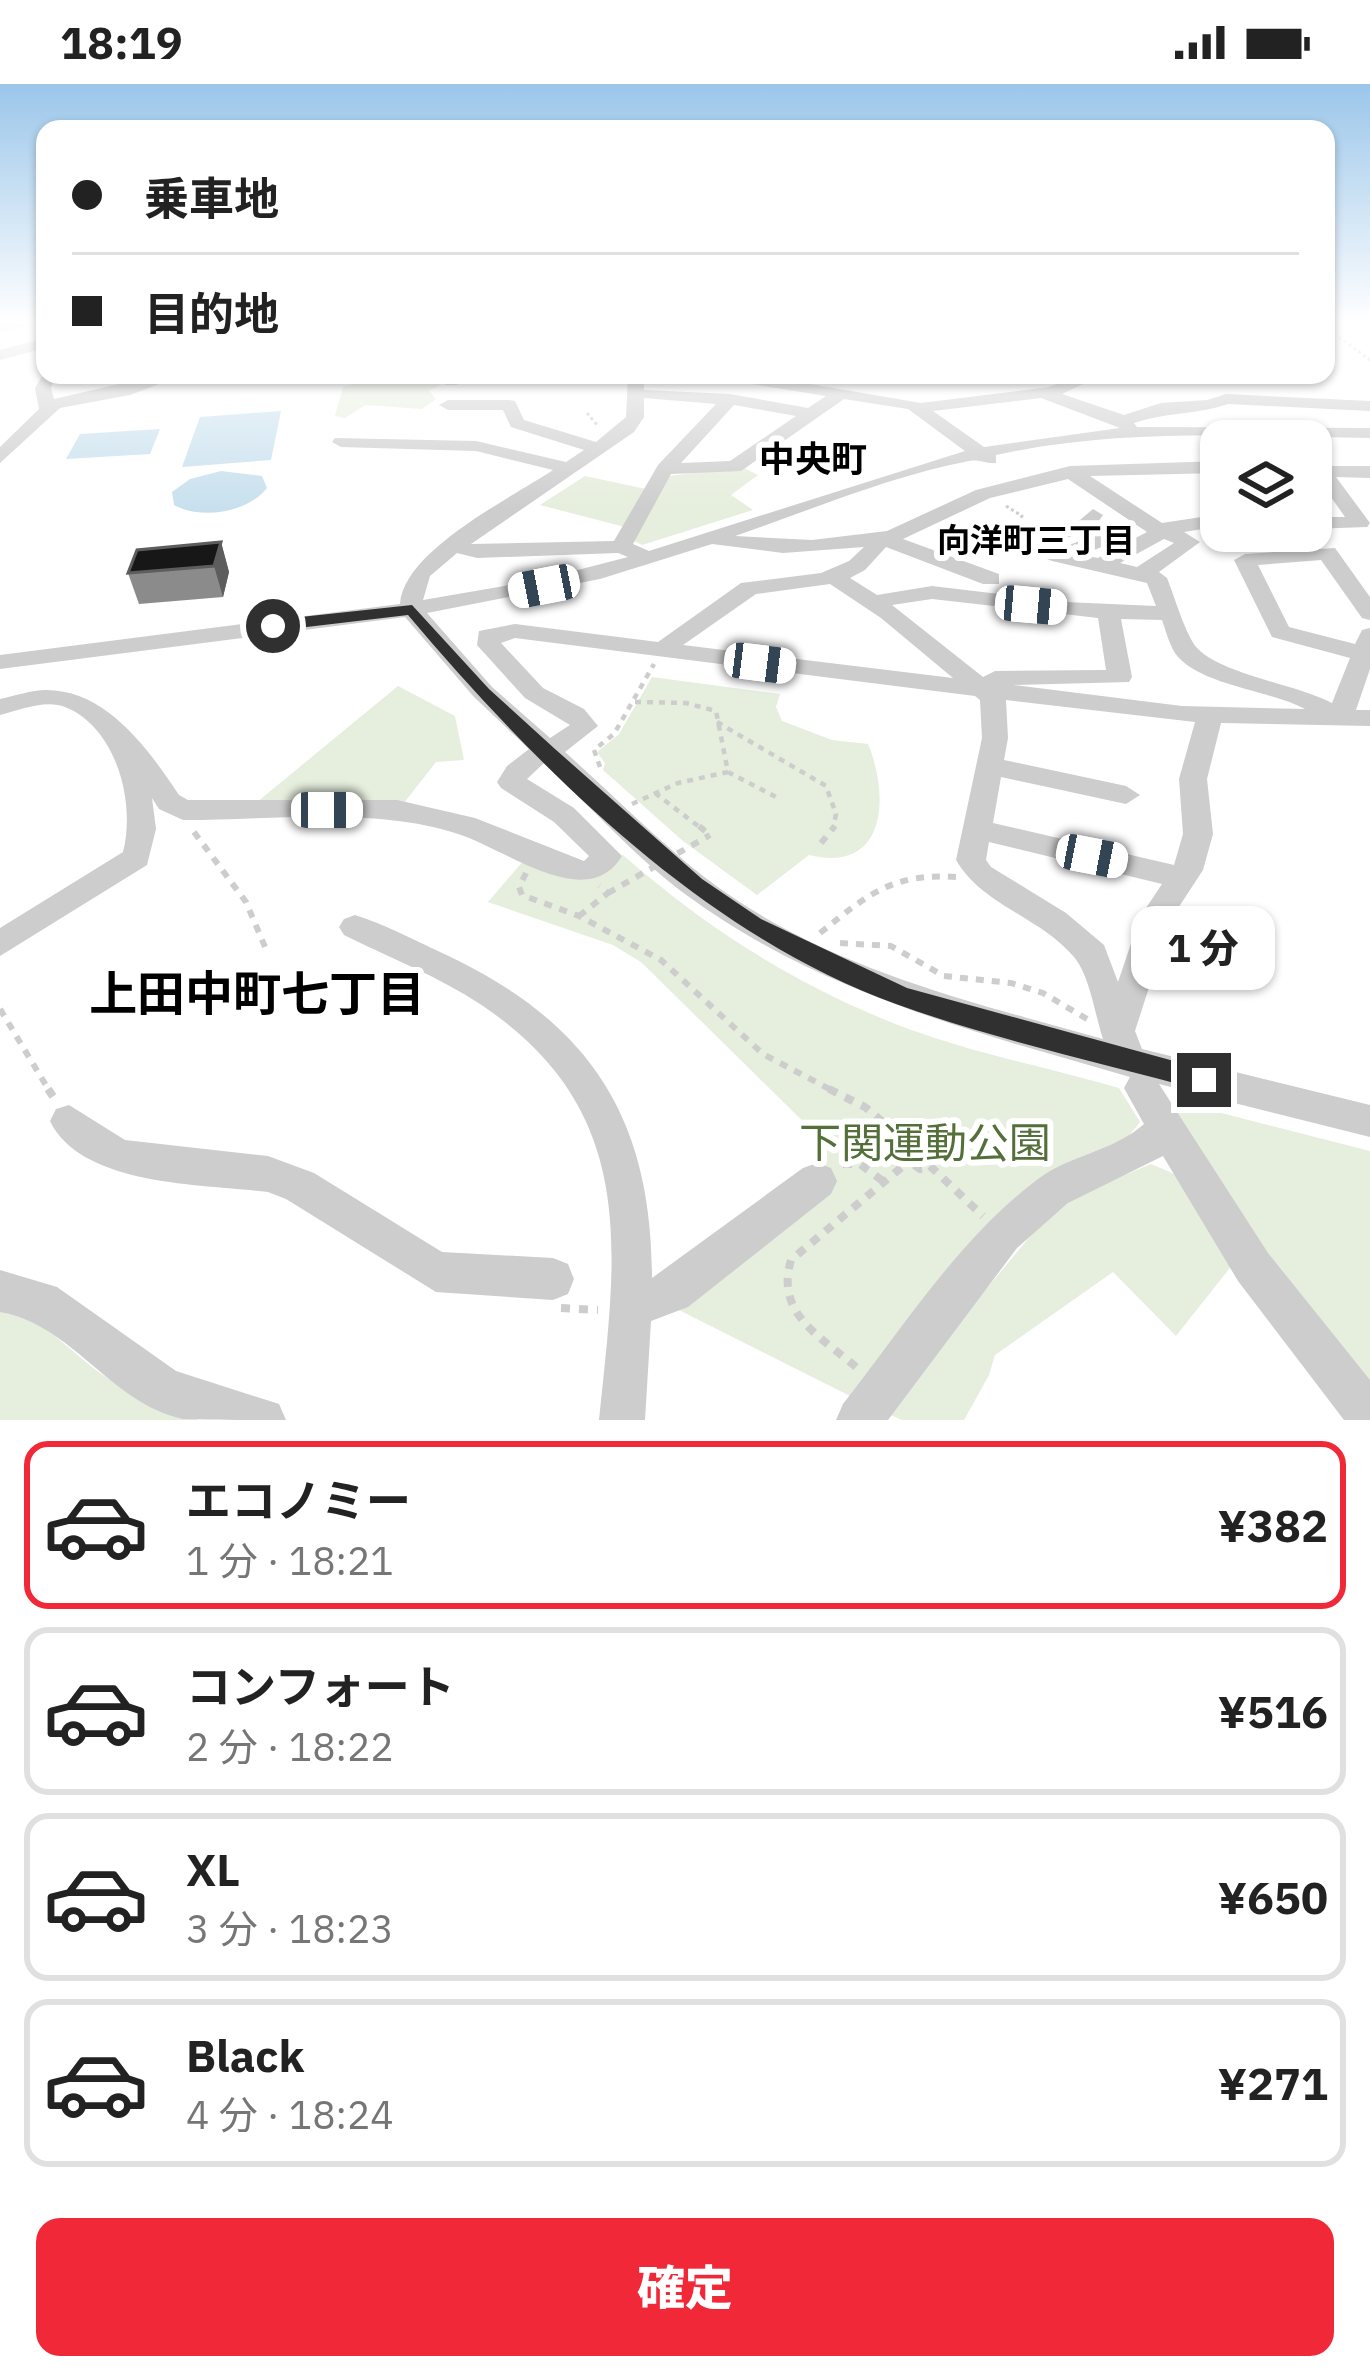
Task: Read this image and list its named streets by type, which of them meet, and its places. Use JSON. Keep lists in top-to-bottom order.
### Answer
{
  "districts": ["中央町", "向洋町三丁目", "上田中町七丁目"],
  "parks": ["下関運動公園"],
  "page": {
    "status": "18:19",
    "banner": ["乗車地", "目的地"],
    "bubble": "1 分",
    "list": [
      {
        "name": "エコノミー",
        "note": "1 分 · 18:21",
        "value": "¥382"
      },
      {
        "name": "コンフォート",
        "note": "2 分 · 18:22",
        "value": "¥516"
      },
      {
        "name": "XL",
        "note": "3 分 · 18:23",
        "value": "¥650"
      },
      {
        "name": "Black",
        "note": "4 分 · 18:24",
        "value": "¥271"
      }
    ],
    "buttons": "確定"
  }
}
